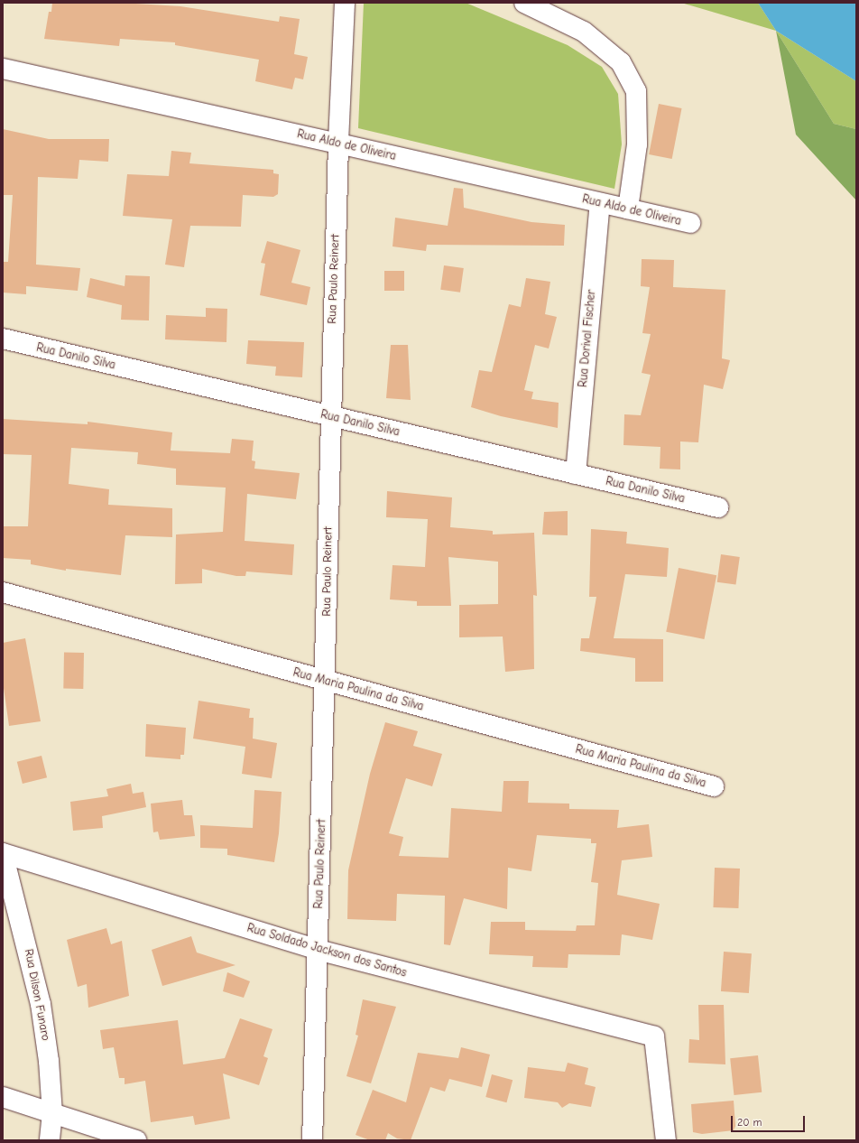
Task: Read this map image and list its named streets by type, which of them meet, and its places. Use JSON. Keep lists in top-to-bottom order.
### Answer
{
  "streets": {
    "street": [
      "Rua Aldo de Oliveira",
      "Rua Paulo Reinert",
      "Rua Dorival Fischer",
      "Rua Danilo Silva",
      "Rua Maria Paulina da Silva",
      "Rua Soldado Jackson dos Santos",
      "Rua Dilson Funaro"
    ]
  },
  "crossings": [
    ["Rua Aldo de Oliveira", "Rua Paulo Reinert"],
    ["Rua Aldo de Oliveira", "Rua Dorival Fischer"],
    ["Rua Paulo Reinert", "Rua Danilo Silva"],
    ["Rua Paulo Reinert", "Rua Maria Paulina da Silva"],
    ["Rua Paulo Reinert", "Rua Soldado Jackson dos Santos"],
    ["Rua Dorival Fischer", "Rua Danilo Silva"],
    ["Rua Soldado Jackson dos Santos", "Rua Dilson Funaro"]
  ],
  "scale_bar": "20 m"
}
